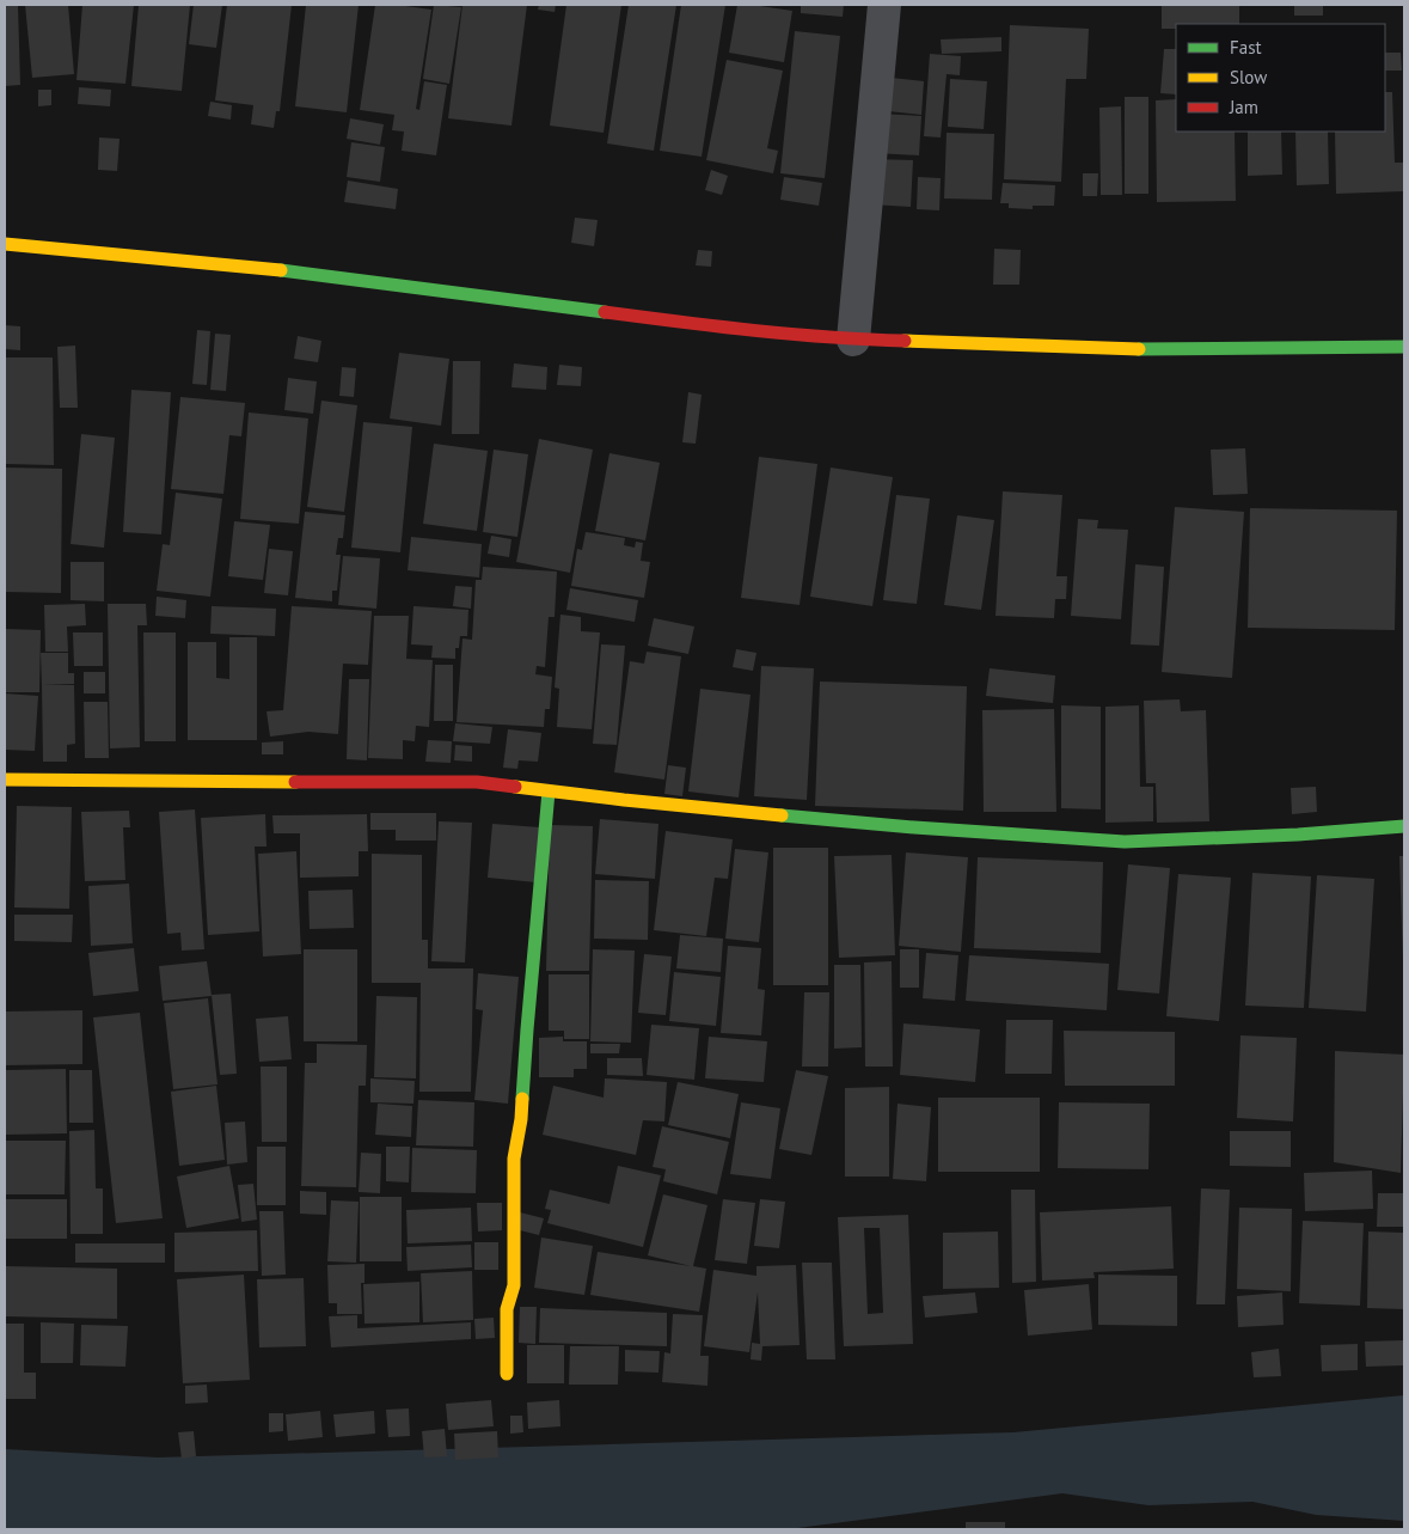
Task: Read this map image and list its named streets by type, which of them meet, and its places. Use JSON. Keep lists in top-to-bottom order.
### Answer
{
  "legend": ["Fast", "Slow", "Jam"]
}
